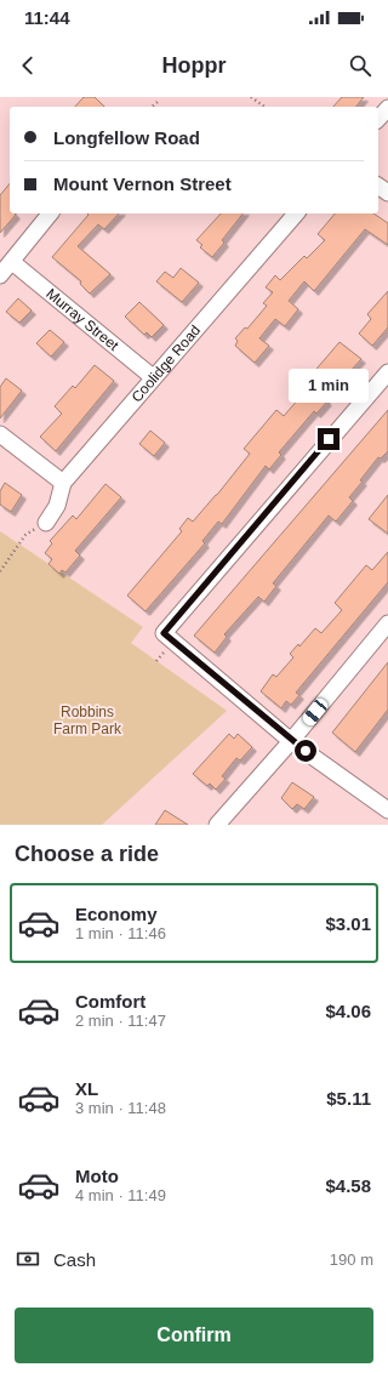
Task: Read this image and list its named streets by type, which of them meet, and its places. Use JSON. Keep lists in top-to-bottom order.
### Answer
{
  "streets": {
    "street": ["Murray Street", "Coolidge Road"]
  },
  "crossings": [
    ["Murray Street", "Coolidge Road"]
  ],
  "parks": ["Robbins Farm Park"],
  "page": {
    "status": "11:44",
    "header": "Hoppr",
    "banner": ["Longfellow Road", "Mount Vernon Street"],
    "bubble": "1 min",
    "heading": "Choose a ride",
    "list": [
      {
        "name": "Economy",
        "note": "1 min · 11:46",
        "value": "$3.01"
      },
      {
        "name": "Comfort",
        "note": "2 min · 11:47",
        "value": "$4.06"
      },
      {
        "name": "XL",
        "note": "3 min · 11:48",
        "value": "$5.11"
      },
      {
        "name": "Moto",
        "note": "4 min · 11:49",
        "value": "$4.58"
      }
    ],
    "pay": ["Cash", "190 m"],
    "buttons": "Confirm"
  }
}
